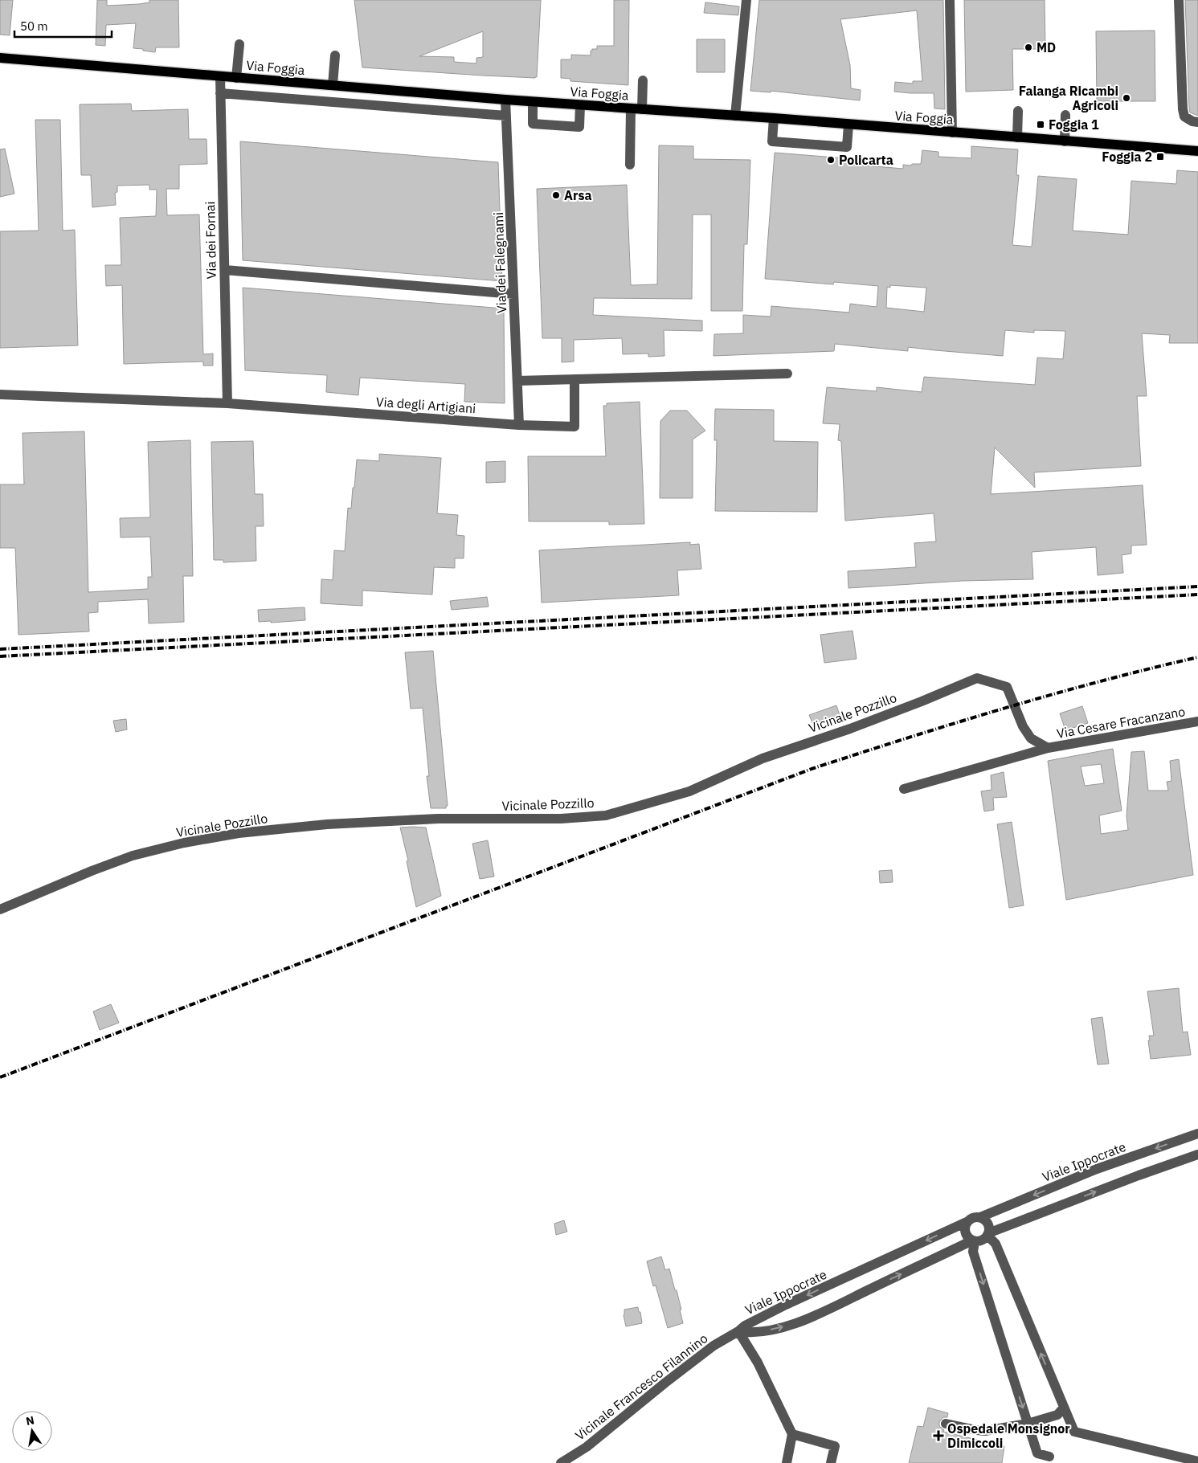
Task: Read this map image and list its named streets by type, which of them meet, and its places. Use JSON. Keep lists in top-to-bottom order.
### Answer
{
  "streets": {
    "main road": ["Via Foggia"],
    "street": [
      "Via dei Fornai",
      "Via dei Falegnami",
      "Via degli Artigiani",
      "Vicinale Pozzillo",
      "Via Cesare Fracanzano",
      "Viale Ippocrate",
      "Vicinale Francesco Filannino"
    ]
  },
  "crossings": [
    ["Via Foggia", "Via dei Fornai"],
    ["Via Foggia", "Via dei Falegnami"],
    ["Via dei Fornai", "Via degli Artigiani"],
    ["Via dei Falegnami", "Via degli Artigiani"],
    ["Vicinale Pozzillo", "Via Cesare Fracanzano"],
    ["Viale Ippocrate", "Vicinale Francesco Filannino"]
  ],
  "places": {
    "other": [
      "MD",
      "Falanga Ricambi Agricoli",
      "Policarta",
      "Arsa"
    ],
    "transit": ["Foggia 1", "Foggia 2"],
    "health": ["Ospedale Monsignor Dimiccoli"]
  },
  "scale_bar": "50 m",
  "north": "top"
}
